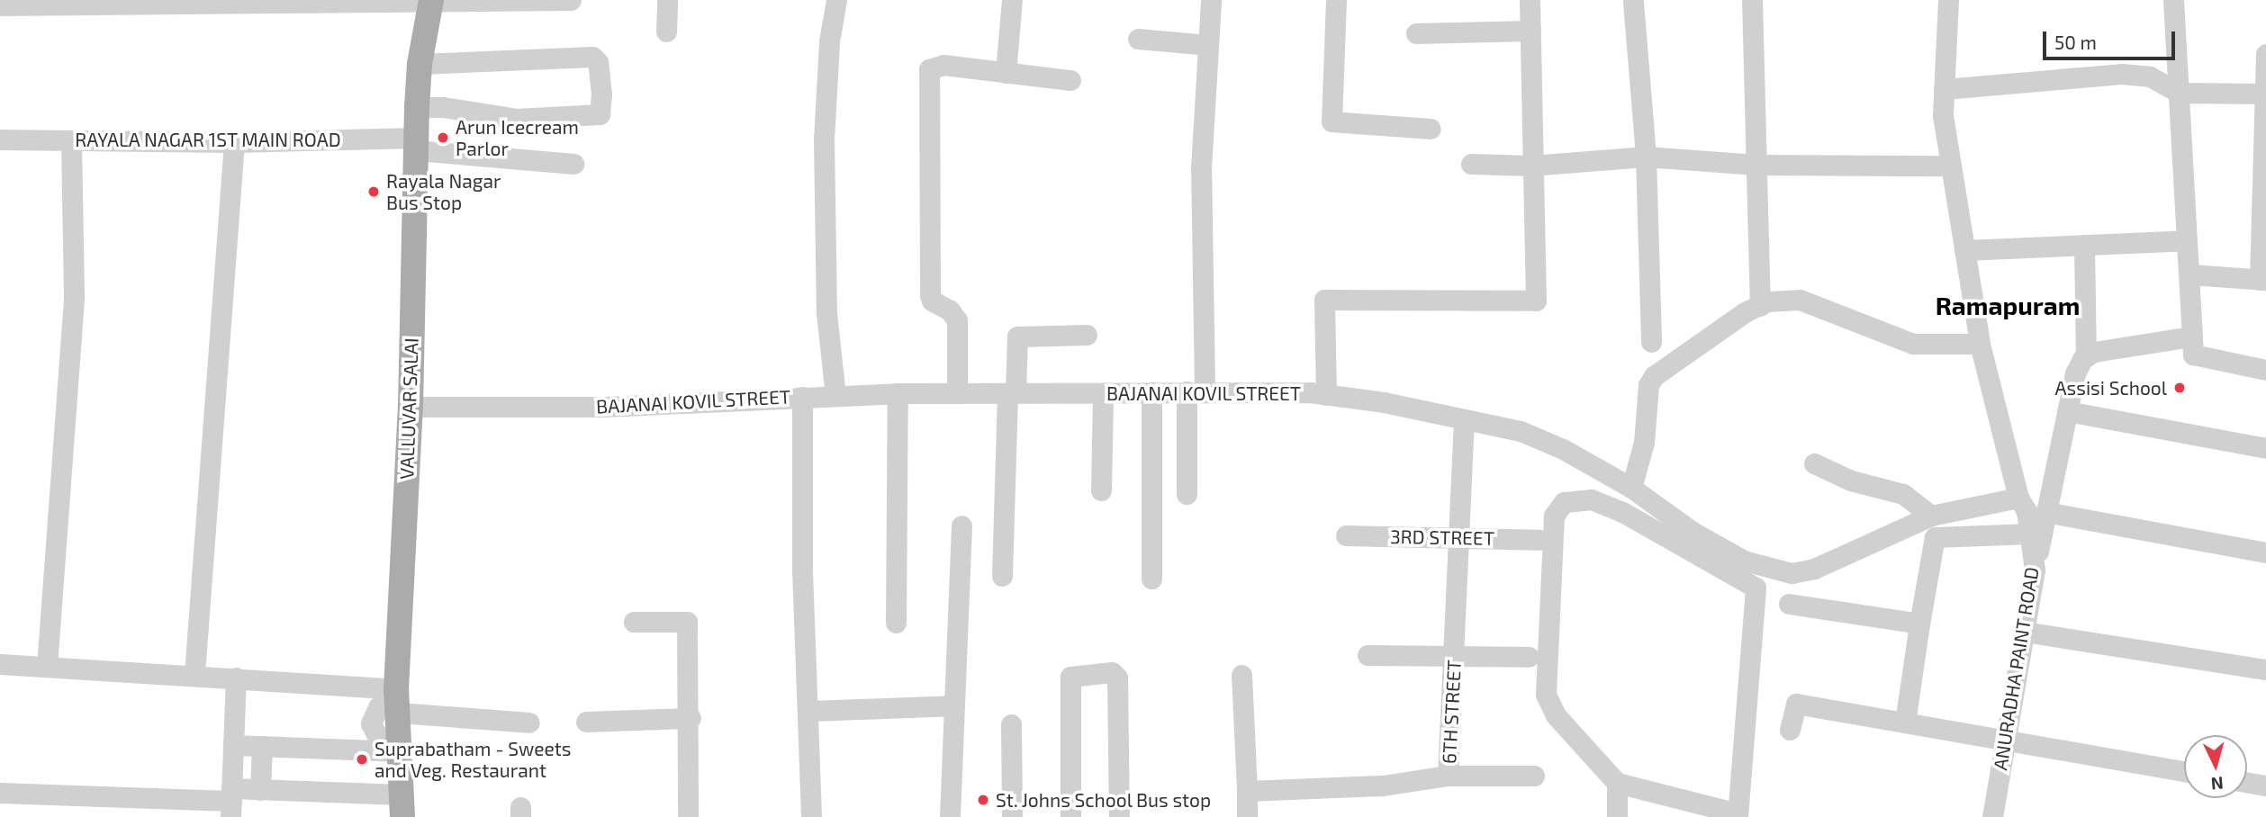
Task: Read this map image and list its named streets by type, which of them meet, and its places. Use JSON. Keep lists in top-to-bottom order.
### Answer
{
  "streets": {
    "main road": ["VALLUVAR SALAI"],
    "street": [
      "RAYALA NAGAR 1ST MAIN ROAD",
      "BAJANAI KOVIL STREET",
      "3RD STREET",
      "ANURADHA PAINT ROAD",
      "6TH STREET"
    ]
  },
  "crossings": [
    ["RAYALA NAGAR 1ST MAIN ROAD", "VALLUVAR SALAI"],
    ["BAJANAI KOVIL STREET", "VALLUVAR SALAI"],
    ["BAJANAI KOVIL STREET", "ANURADHA PAINT ROAD"],
    ["BAJANAI KOVIL STREET", "6TH STREET"],
    ["3RD STREET", "6TH STREET"]
  ],
  "districts": ["Ramapuram"],
  "places": [
    "Arun Icecream Parlor",
    "Rayala Nagar Bus Stop",
    "Assisi School",
    "Suprabatham - Sweets and Veg. Restaurant",
    "St. Johns School Bus stop"
  ],
  "scale_bar": "50 m",
  "north": "bottom"
}
